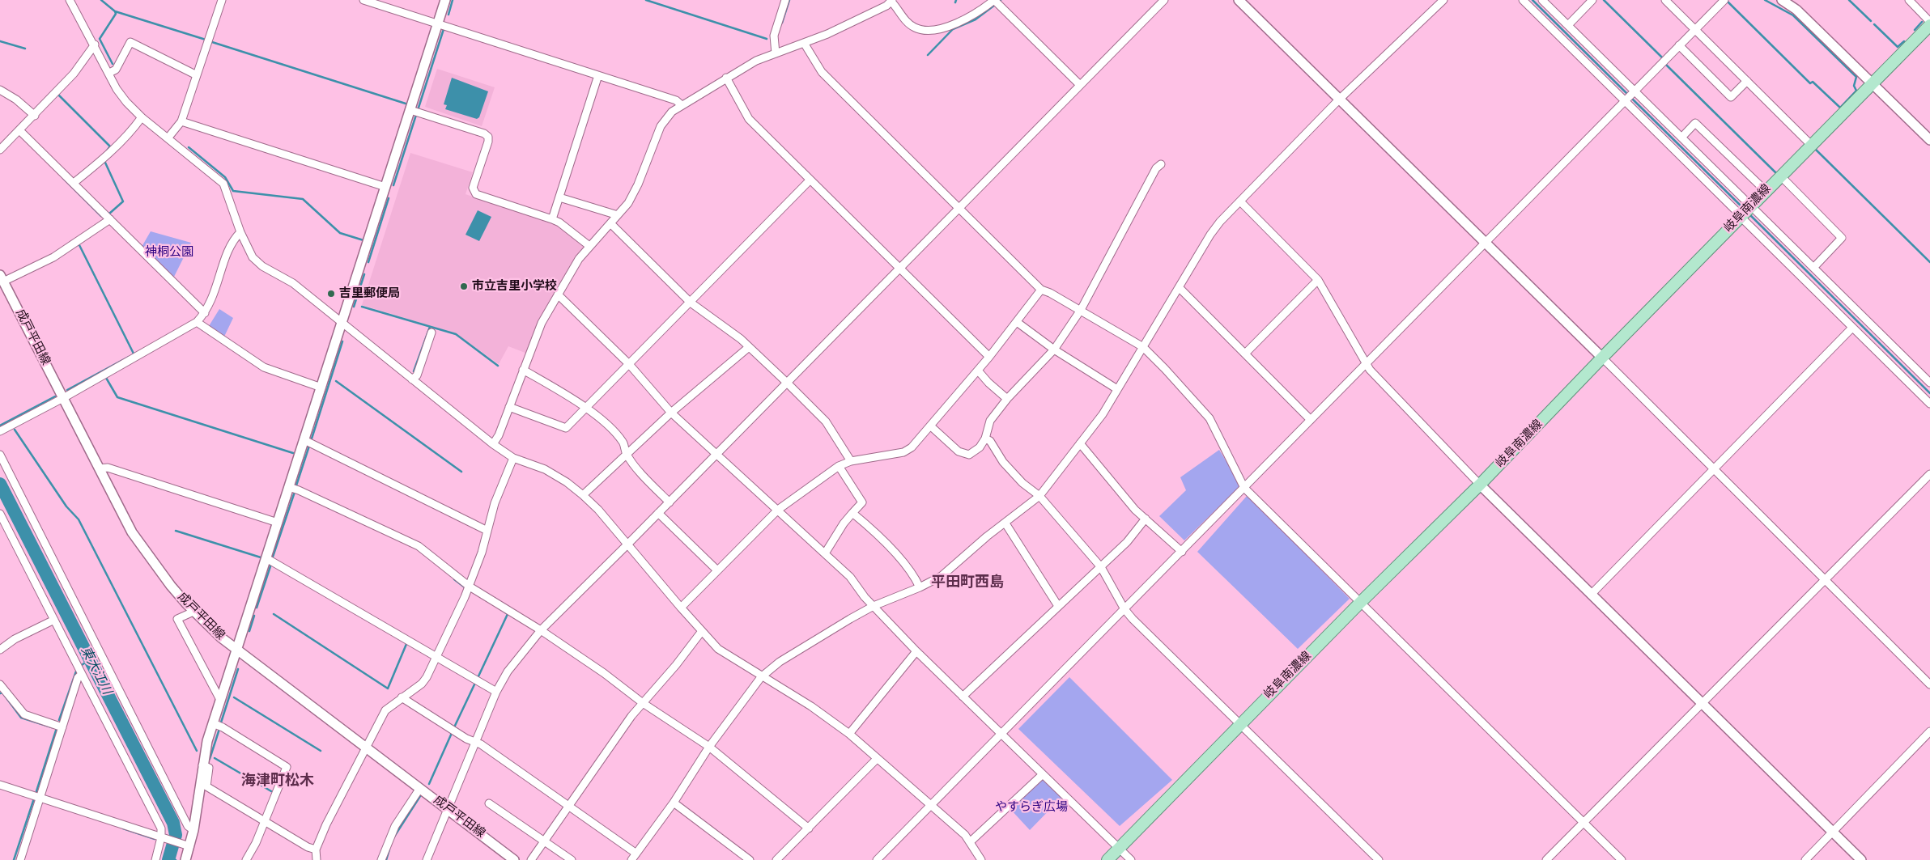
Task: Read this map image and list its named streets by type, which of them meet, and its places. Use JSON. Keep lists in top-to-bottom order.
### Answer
{
  "streets": {
    "main road": ["岐阜南濃線"],
    "street": ["成戸平田線"]
  },
  "districts": ["平田町西島", "海津町松木"],
  "water": ["東大江川"],
  "parks": ["神桐公園", "やすらぎ広場"],
  "places": ["市立吉里小学校", "吉里郵便局"]
}
